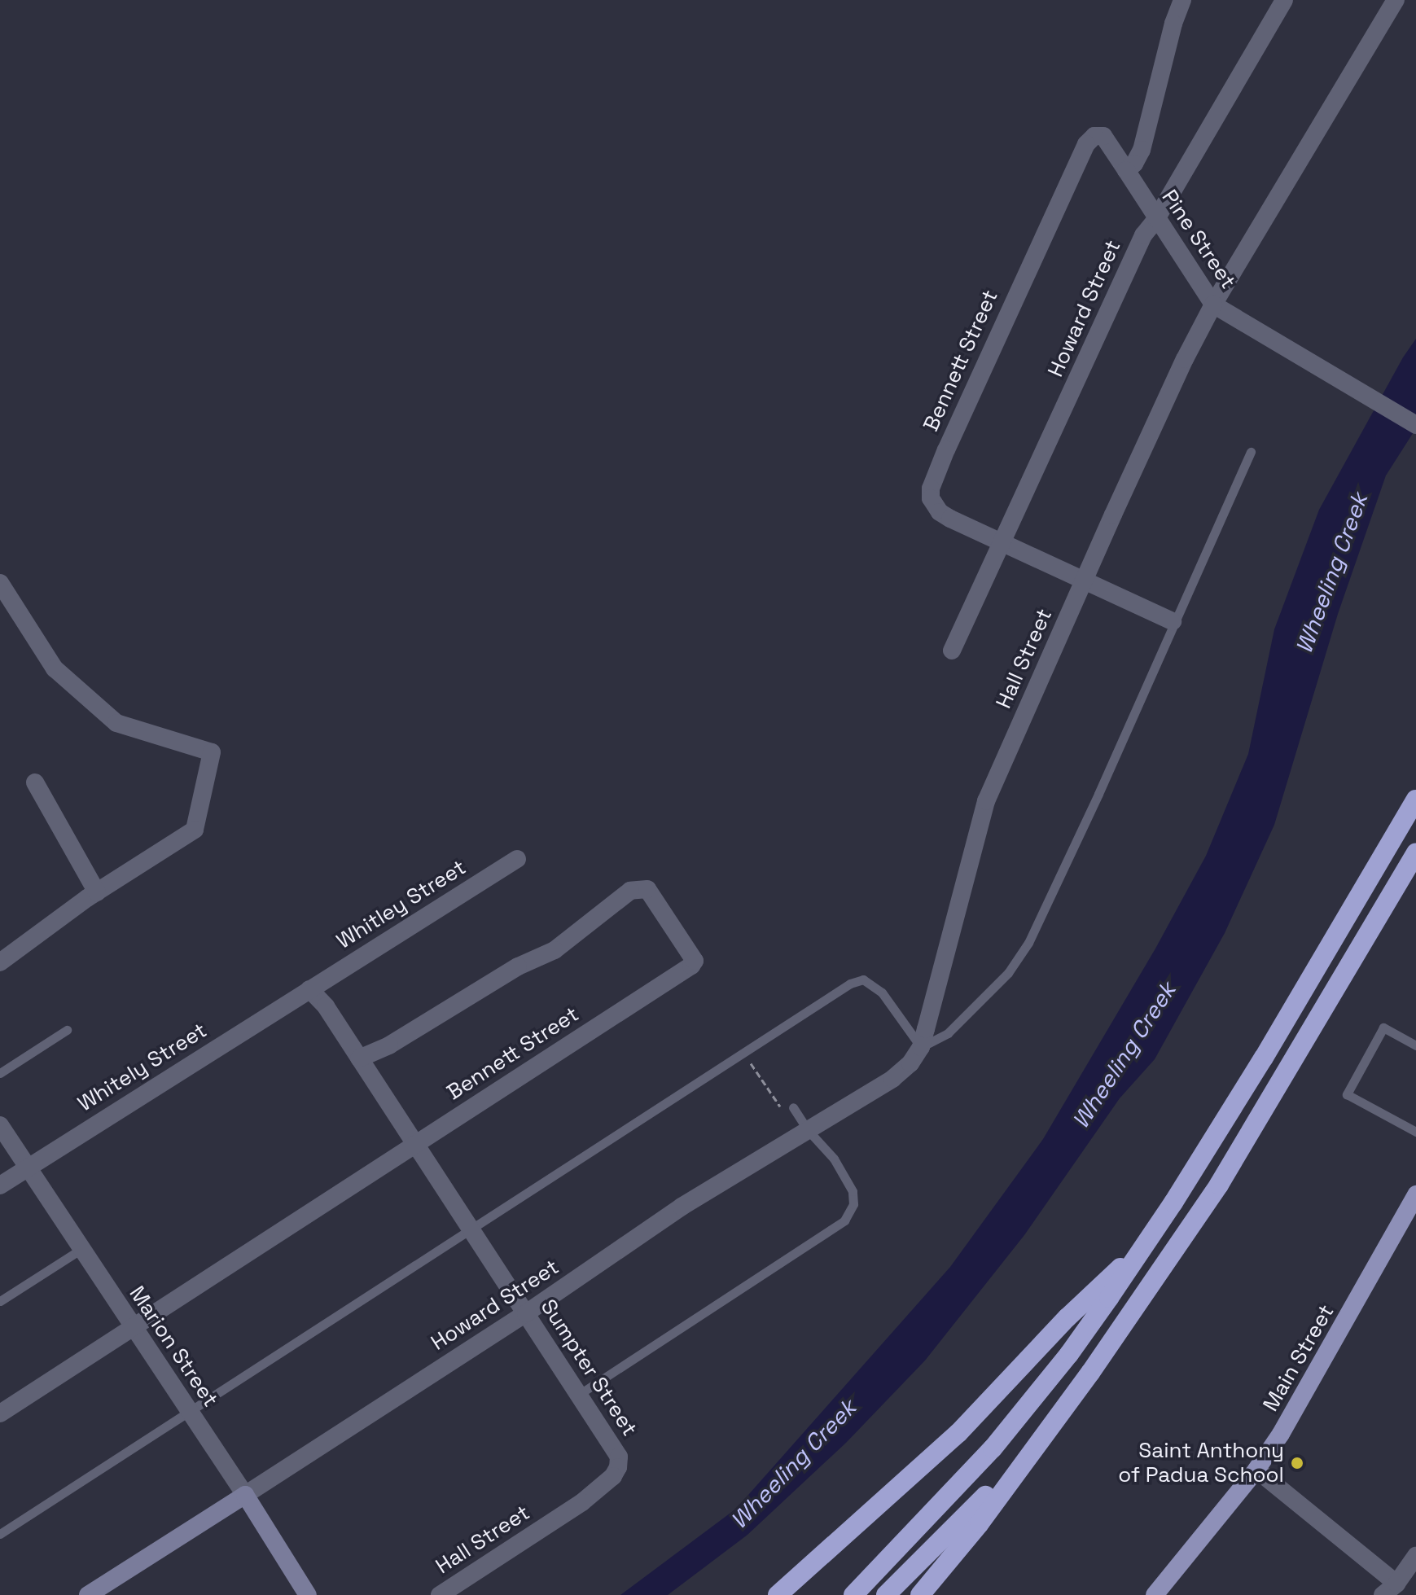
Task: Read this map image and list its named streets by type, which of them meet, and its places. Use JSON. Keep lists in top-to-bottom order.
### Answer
{
  "streets": {
    "main road": ["Howard Street", "Marion Street", "Main Street"],
    "street": [
      "Pine Street",
      "Bennett Street",
      "Hall Street",
      "Whitley Street",
      "Whitely Street",
      "Sumpter Street"
    ]
  },
  "crossings": [
    ["Pine Street", "Howard Street"],
    ["Pine Street", "Bennett Street"],
    ["Pine Street", "Hall Street"],
    ["Howard Street", "Bennett Street"],
    ["Howard Street", "Hall Street"],
    ["Howard Street", "Marion Street"],
    ["Howard Street", "Sumpter Street"],
    ["Bennett Street", "Hall Street"],
    ["Bennett Street", "Marion Street"],
    ["Bennett Street", "Sumpter Street"],
    ["Hall Street", "Sumpter Street"],
    ["Whitley Street", "Whitely Street"],
    ["Whitley Street", "Sumpter Street"],
    ["Whitely Street", "Marion Street"],
    ["Whitely Street", "Sumpter Street"]
  ],
  "water": ["Wheeling Creek"],
  "places": ["Saint Anthony of Padua School"]
}
